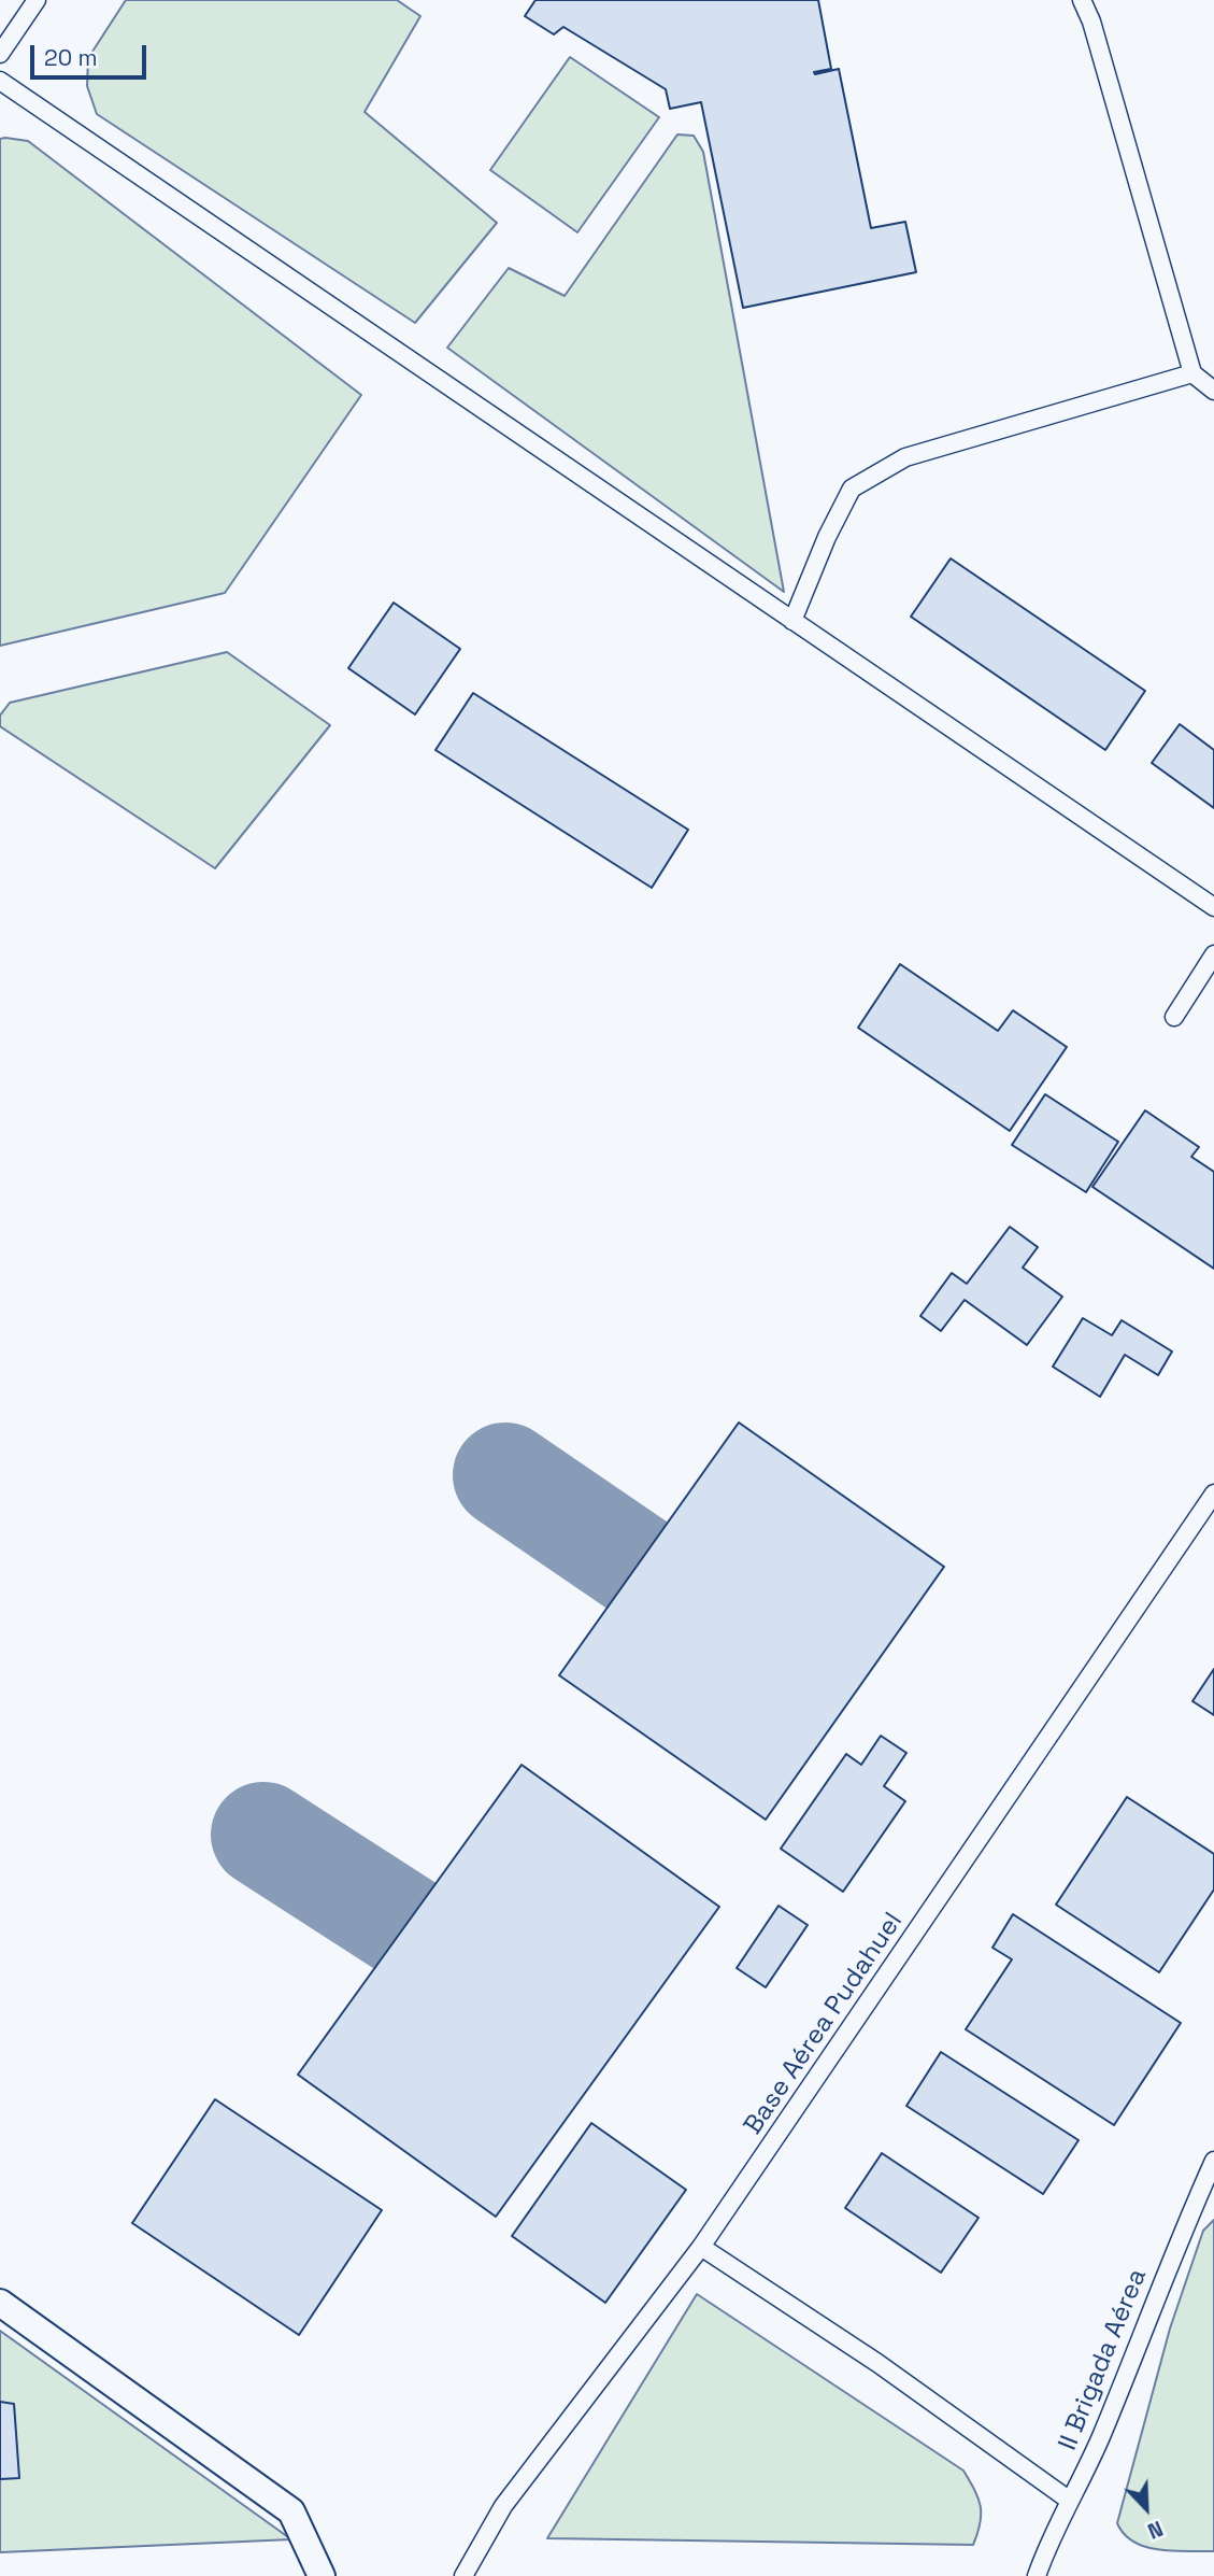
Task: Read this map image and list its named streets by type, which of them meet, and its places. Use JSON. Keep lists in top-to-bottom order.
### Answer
{
  "streets": {
    "lane": ["Base Aérea Pudahuel", "II Brigada Aérea"]
  },
  "scale_bar": "20 m",
  "north": "bottom right"
}
